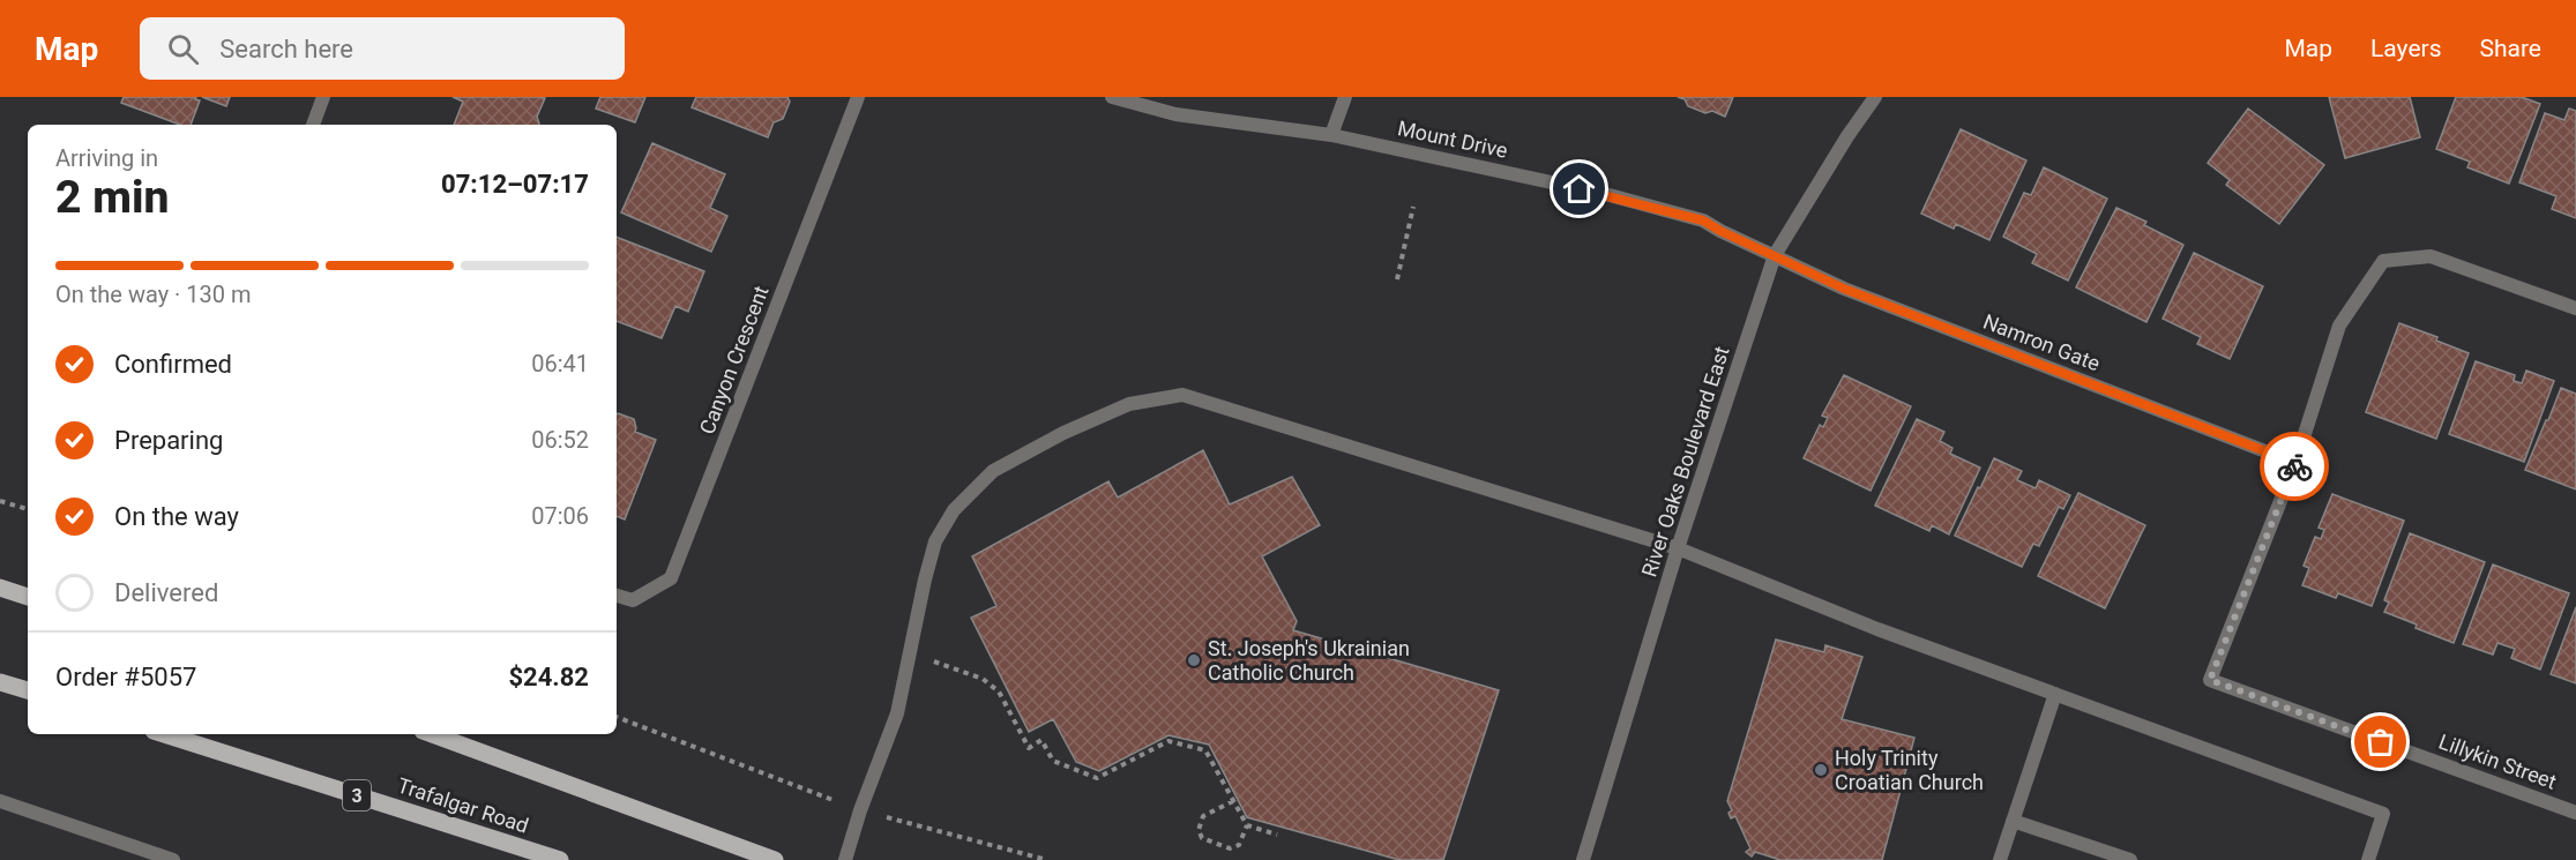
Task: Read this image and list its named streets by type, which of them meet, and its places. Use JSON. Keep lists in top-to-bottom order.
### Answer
{
  "streets": {
    "main road": ["3", "Trafalgar Road"],
    "street": [
      "Mount Drive",
      "Namron Gate",
      "Canyon Crescent",
      "River Oaks Boulevard East",
      "Lillykin Street"
    ]
  },
  "crossings": [
    ["Mount Drive", "Namron Gate"],
    ["Mount Drive", "River Oaks Boulevard East"],
    ["Namron Gate", "River Oaks Boulevard East"],
    ["Namron Gate", "Lillykin Street"]
  ],
  "places": ["St. Joseph's Ukrainian Catholic Church", "Holy Trinity Croatian Church"],
  "page": {
    "header": "Map",
    "search": "Search here",
    "nav": ["Map", "Layers", "Share"],
    "heading": ["2 min", "Arriving in", "07:12–07:17"],
    "panel": ["Order #5057", "$24.82"],
    "bar": "On the way · 130 m",
    "list": [
      ["Confirmed", "06:41"],
      ["Preparing", "06:52"],
      ["On the way", "07:06"],
      "Delivered"
    ]
  }
}
